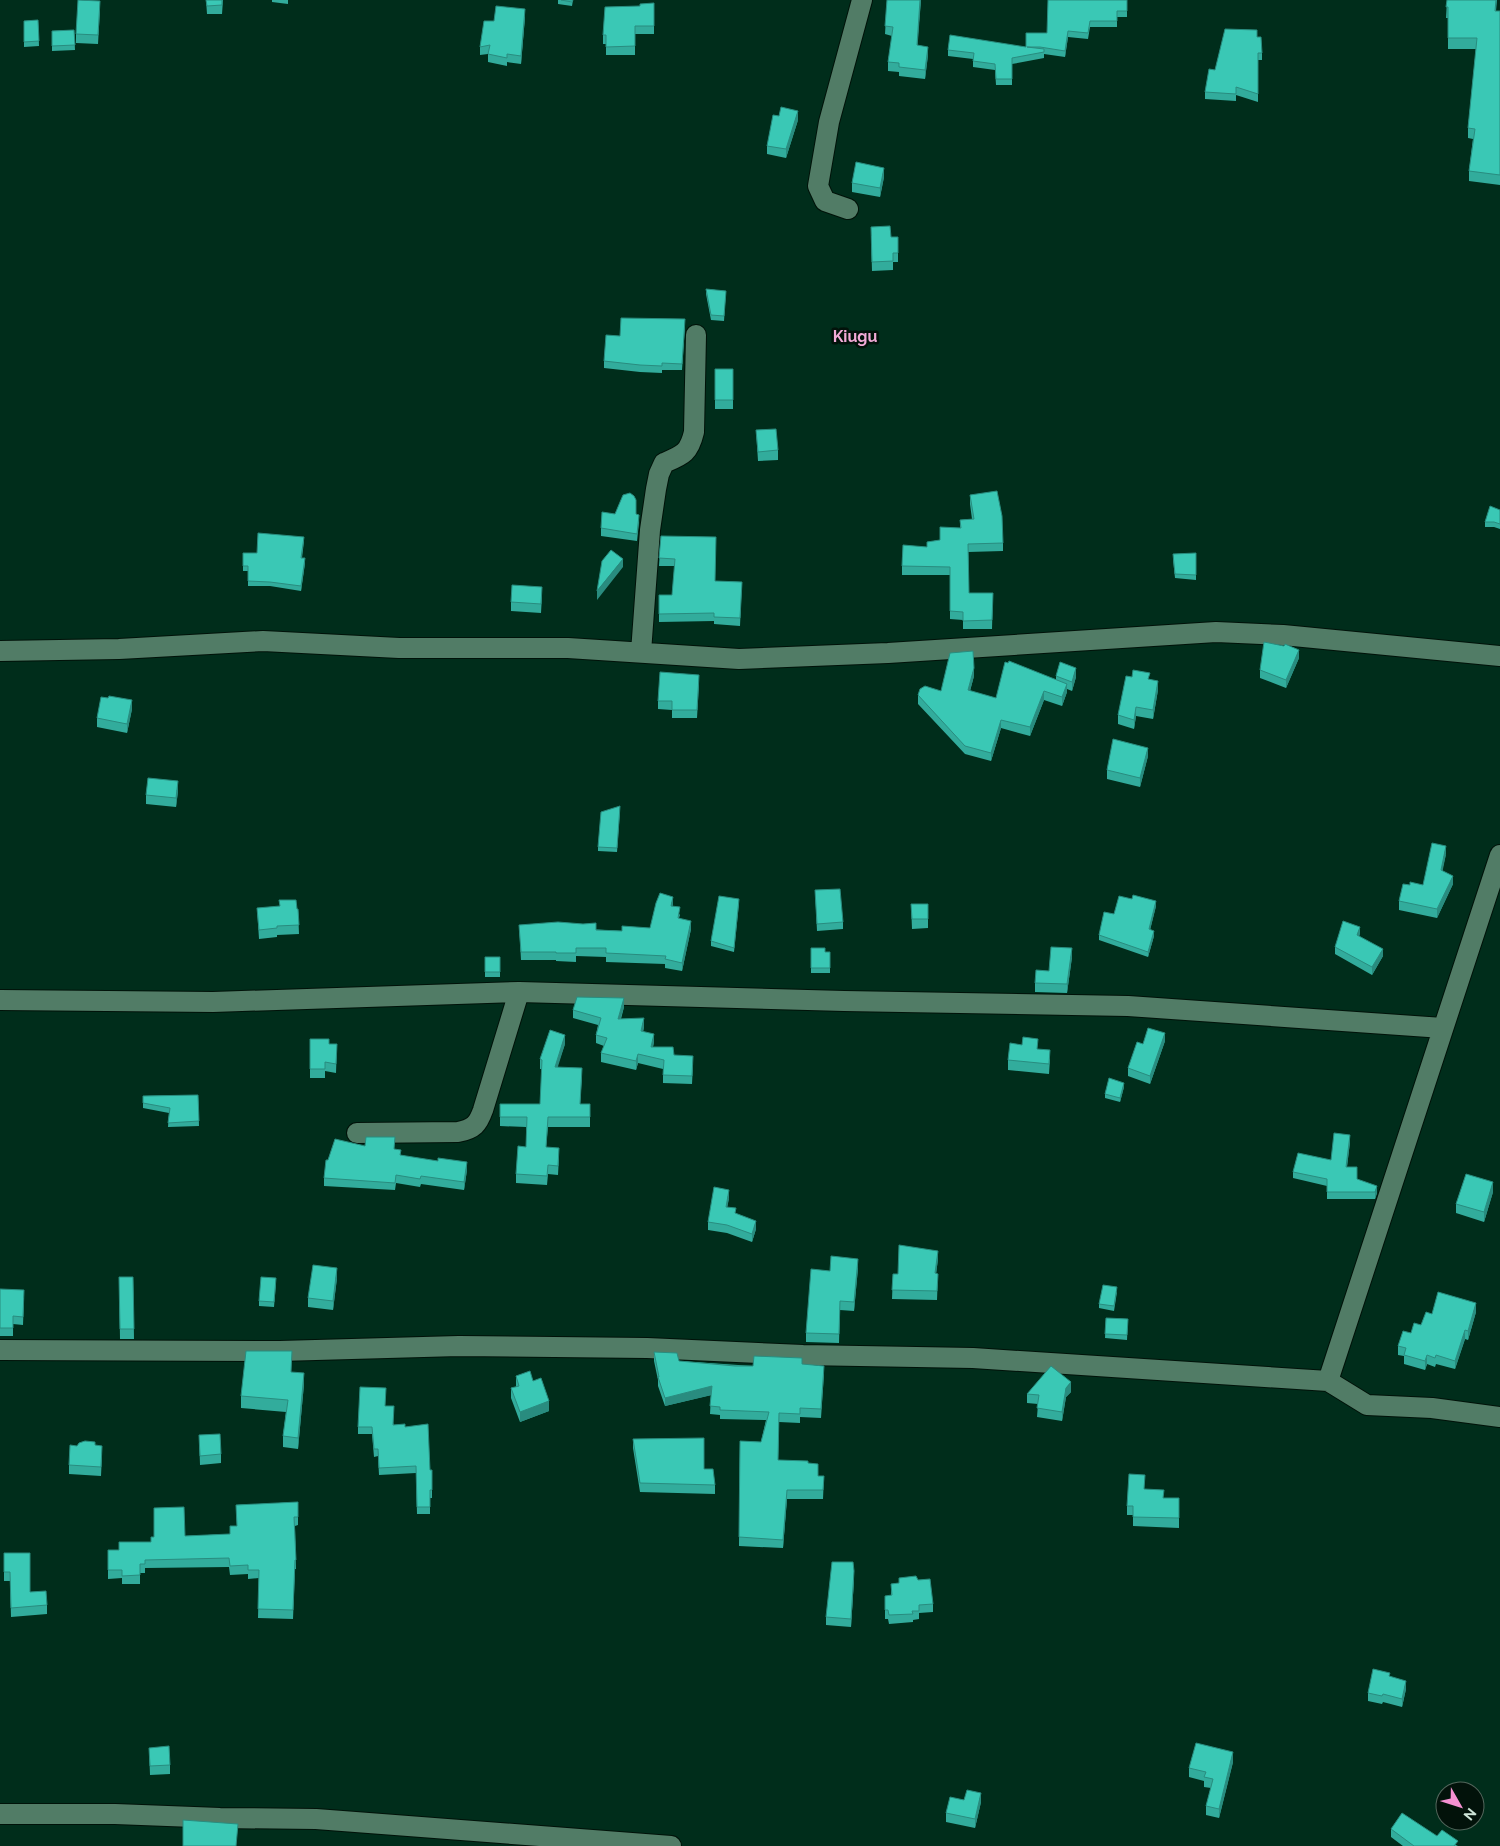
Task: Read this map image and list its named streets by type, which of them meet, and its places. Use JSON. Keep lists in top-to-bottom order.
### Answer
{
  "districts": ["Kiugu"],
  "north": "bottom right"
}
